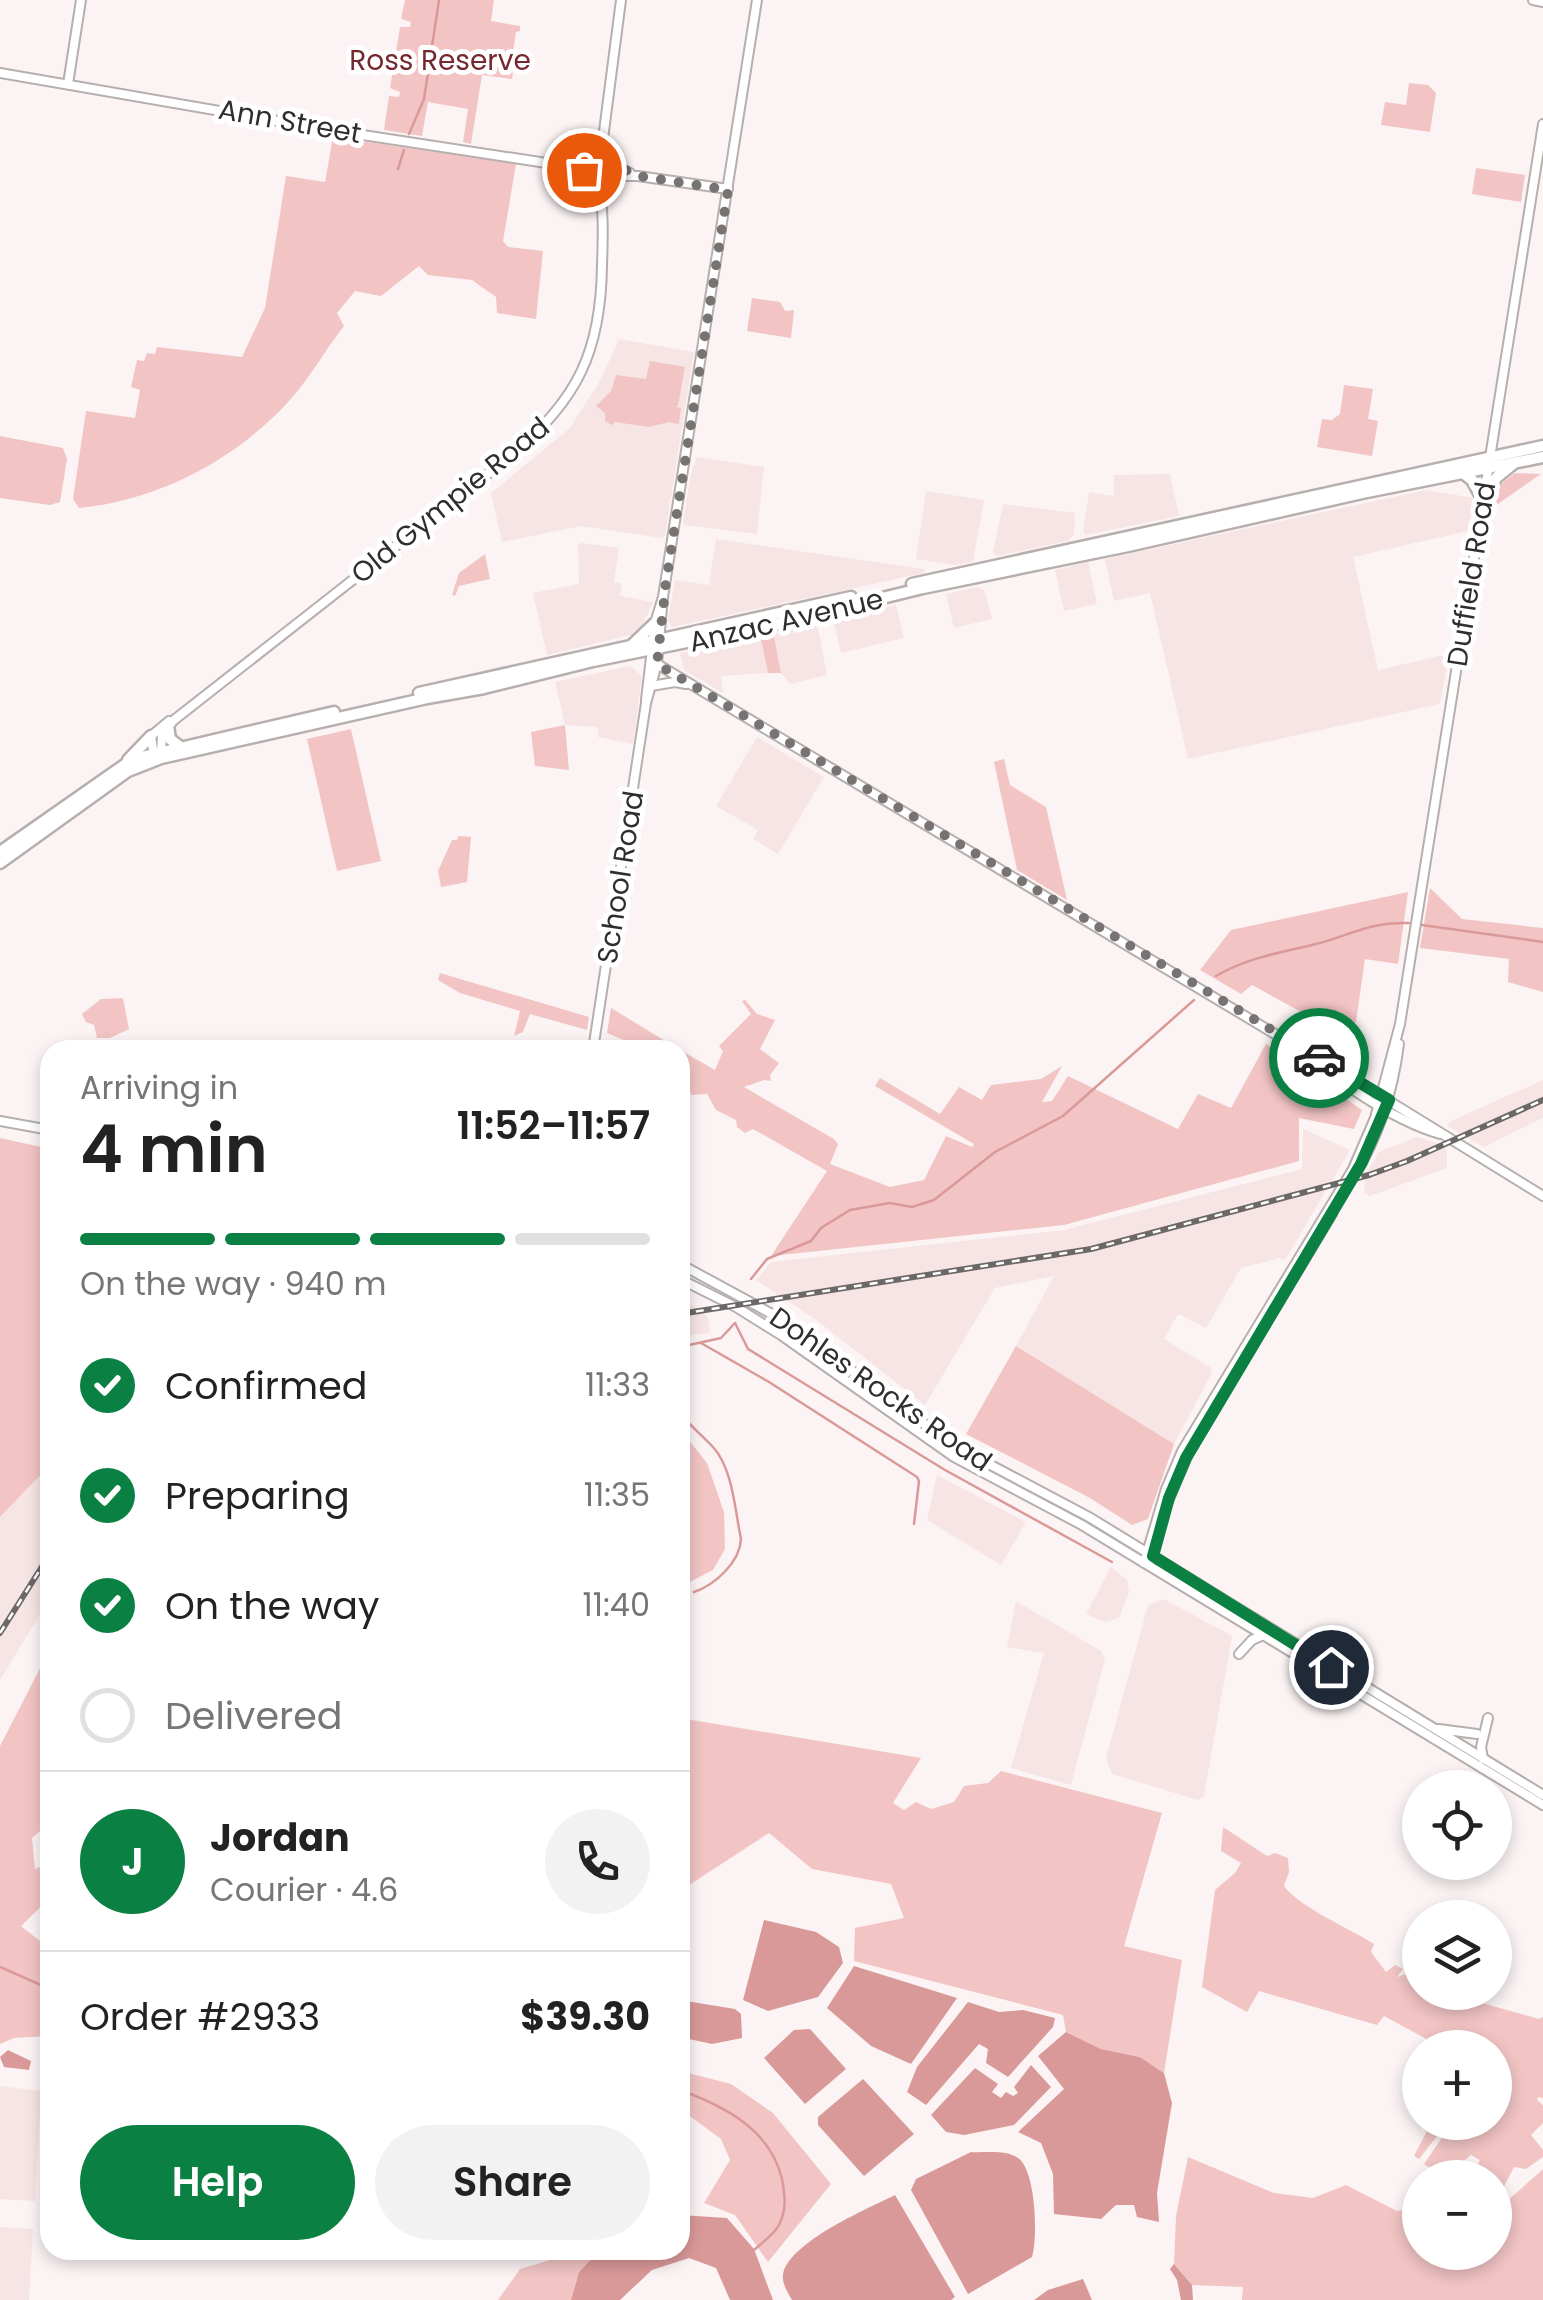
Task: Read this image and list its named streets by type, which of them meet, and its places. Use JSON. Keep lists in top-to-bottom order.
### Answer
{
  "streets": {
    "highway": ["Anzac Avenue"],
    "street": [
      "Ann Street",
      "Old Gympie Road",
      "Duffield Road",
      "School Road",
      "Dohles Rocks Road"
    ]
  },
  "crossings": [
    ["Ann Street", "Old Gympie Road"],
    ["Duffield Road", "Anzac Avenue"],
    ["Duffield Road", "Dohles Rocks Road"],
    ["Anzac Avenue", "School Road"]
  ],
  "parks": ["Ross Reserve"],
  "page": {
    "heading": ["4 min", "Arriving in", "11:52–11:57"],
    "panel": [
      "Jordan",
      "Courier · 4.6",
      "Order #2933",
      "$39.30"
    ],
    "bar": "On the way · 940 m",
    "list": [
      ["Confirmed", "11:33"],
      ["Preparing", "11:35"],
      ["On the way", "11:40"],
      "Delivered"
    ],
    "map_buttons": ["+", "−"],
    "round": "J",
    "buttons": ["Help", "Share"]
  }
}
